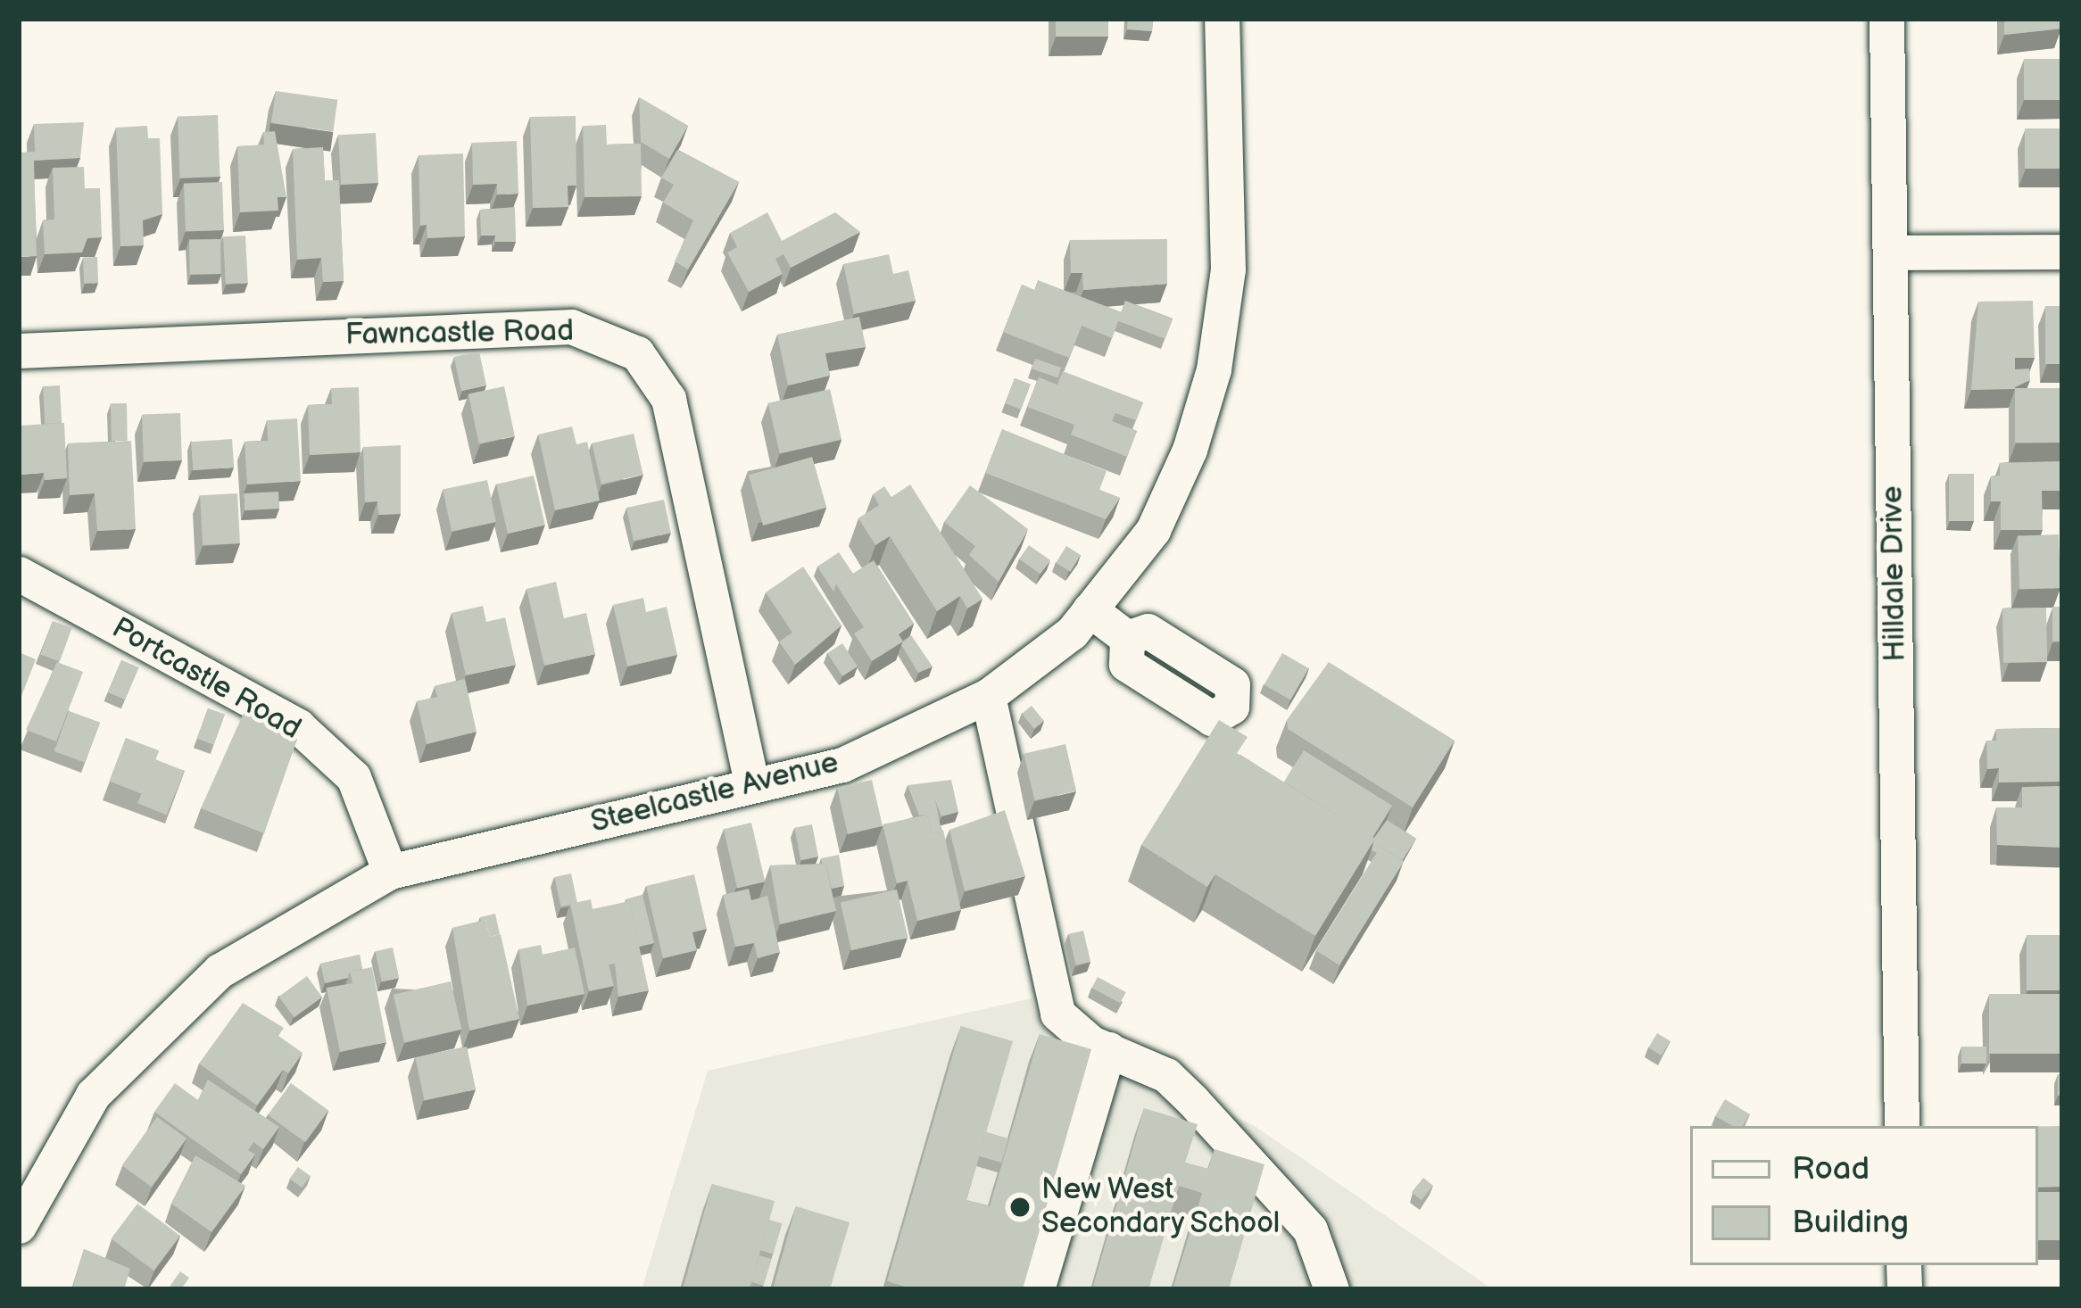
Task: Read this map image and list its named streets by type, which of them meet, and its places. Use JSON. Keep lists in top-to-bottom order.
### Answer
{
  "streets": {
    "street": [
      "Fawncastle Road",
      "Hilldale Drive",
      "Portcastle Road",
      "Steelcastle Avenue"
    ]
  },
  "crossings": [
    ["Fawncastle Road", "Steelcastle Avenue"],
    ["Portcastle Road", "Steelcastle Avenue"]
  ],
  "places": ["New West Secondary School"],
  "legend": ["Road", "Building"]
}
